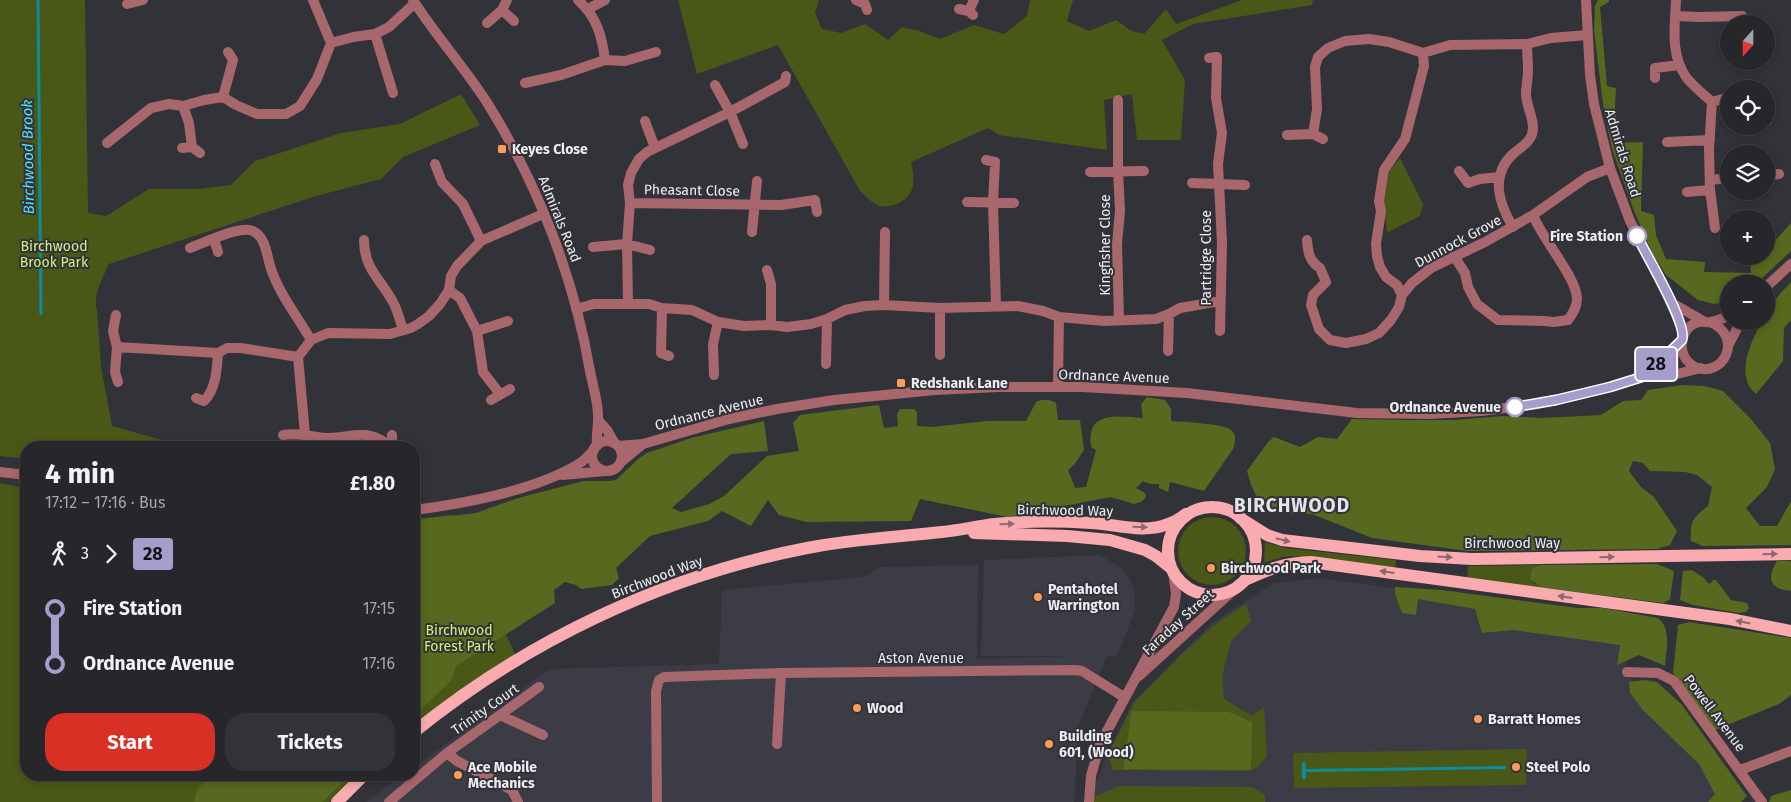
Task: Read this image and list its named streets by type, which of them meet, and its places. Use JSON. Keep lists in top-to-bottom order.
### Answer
{
  "streets": {
    "main road": ["Birchwood Way"],
    "street": [
      "Admirals Road",
      "Pheasant Close",
      "Dunnock Grove",
      "Kingfisher Close",
      "Partridge Close",
      "Ordnance Avenue",
      "Faraday Street",
      "Aston Avenue",
      "Trinity Court",
      "Powell Avenue"
    ]
  },
  "crossings": [
    ["Admirals Road", "Dunnock Grove"],
    ["Admirals Road", "Ordnance Avenue"],
    ["Birchwood Way", "Faraday Street"],
    ["Faraday Street", "Aston Avenue"]
  ],
  "districts": ["BIRCHWOOD"],
  "water": ["Birchwood Brook"],
  "parks": ["Birchwood Brook Park", "Birchwood Forest Park"],
  "places": {
    "transit": ["Keyes Close", "Redshank Lane"],
    "other": [
      "Fire Station",
      "Ordnance Avenue",
      "Birchwood Park",
      "Pentahotel Warrington",
      "Wood",
      "Barratt Homes",
      "Building 601, (Wood)",
      "Steel Polo",
      "Ace Mobile Mechanics"
    ]
  },
  "lines": ["bus line 28"],
  "north": "bottom",
  "page": {
    "on_map": "28",
    "map_buttons": ["+", "−"],
    "heading": ["4 min", "17:12 – 17:16 · Bus", "£1.80"],
    "legs": ["3", "28"],
    "list": [
      {
        "name": "Fire Station",
        "value": "17:15"
      },
      {
        "name": "Ordnance Avenue",
        "value": "17:16"
      }
    ],
    "buttons": ["Start", "Tickets"]
  }
}
